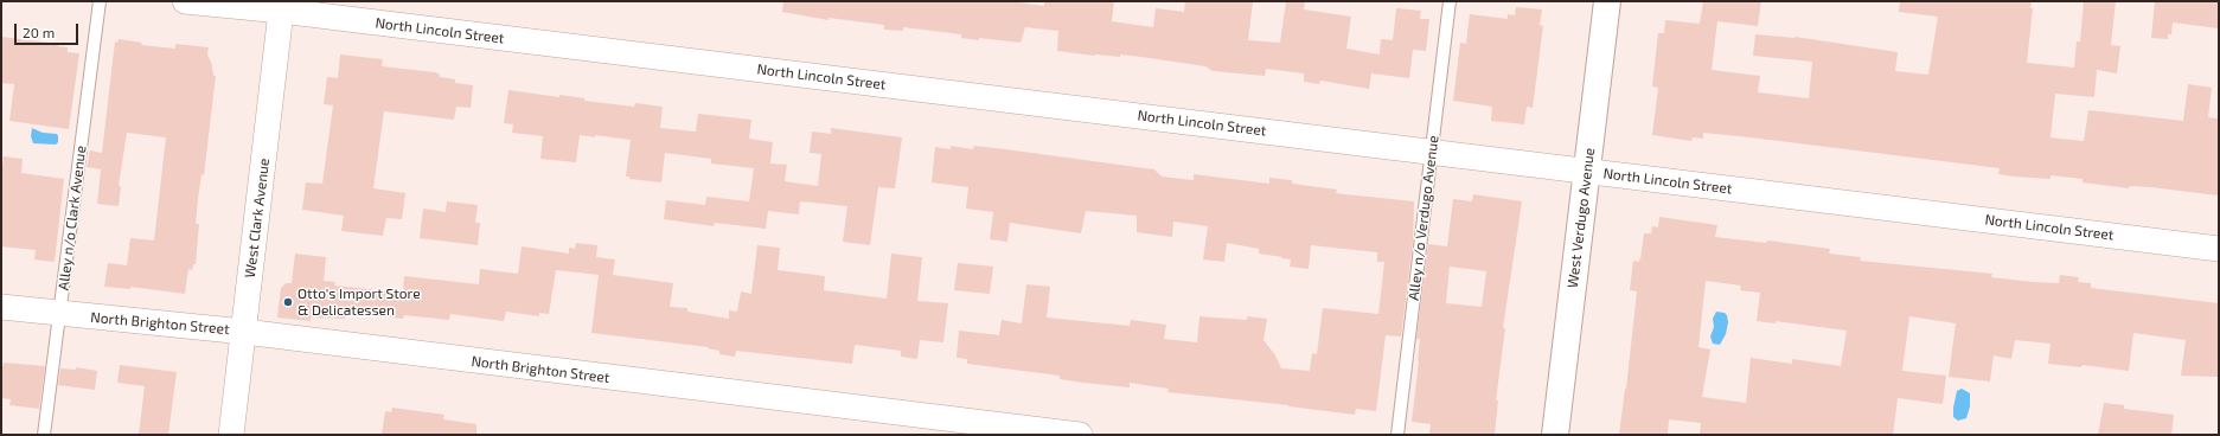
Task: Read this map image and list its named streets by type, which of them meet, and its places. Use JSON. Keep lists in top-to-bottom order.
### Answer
{
  "streets": {
    "main road": ["West Verdugo Avenue"],
    "street": ["North Lincoln Street", "West Clark Avenue", "North Brighton Street"],
    "lane": ["Alley n/o Clark Avenue", "Alley n/o Verdugo Avenue"]
  },
  "crossings": [
    ["North Lincoln Street", "West Clark Avenue"],
    ["North Lincoln Street", "Alley n/o Verdugo Avenue"],
    ["North Lincoln Street", "West Verdugo Avenue"],
    ["Alley n/o Clark Avenue", "North Brighton Street"],
    ["West Clark Avenue", "North Brighton Street"]
  ],
  "places": ["Otto's Import Store & Delicatessen"],
  "scale_bar": "20 m"
}
